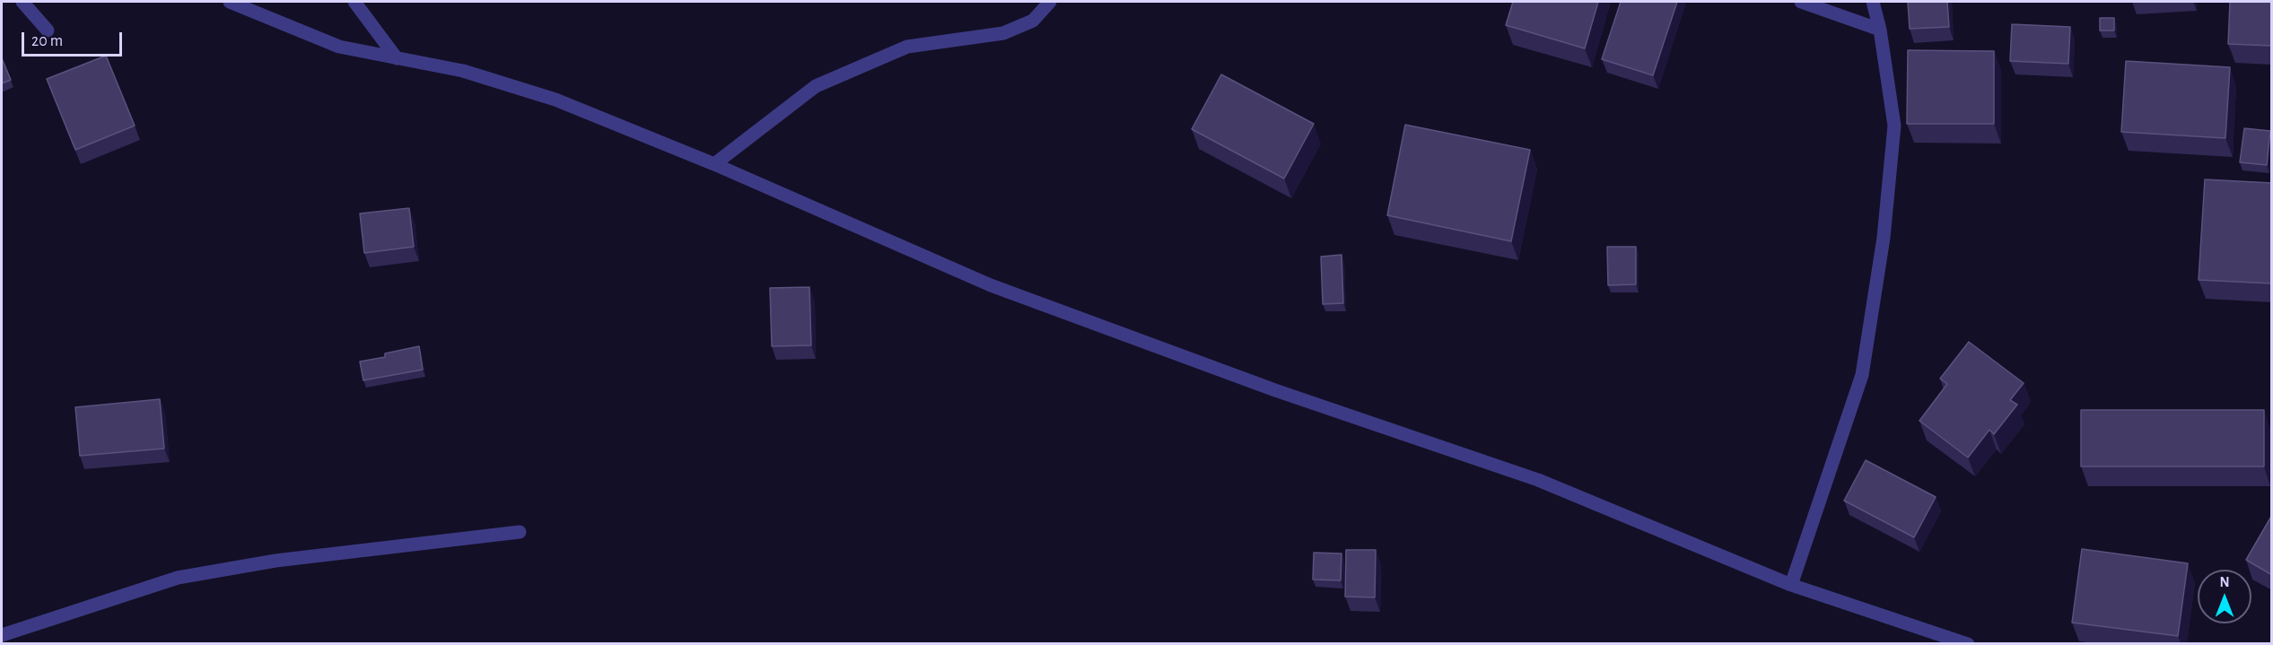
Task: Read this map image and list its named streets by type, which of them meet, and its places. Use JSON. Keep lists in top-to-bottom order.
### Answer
{
  "scale_bar": "20 m",
  "north": "top"
}
